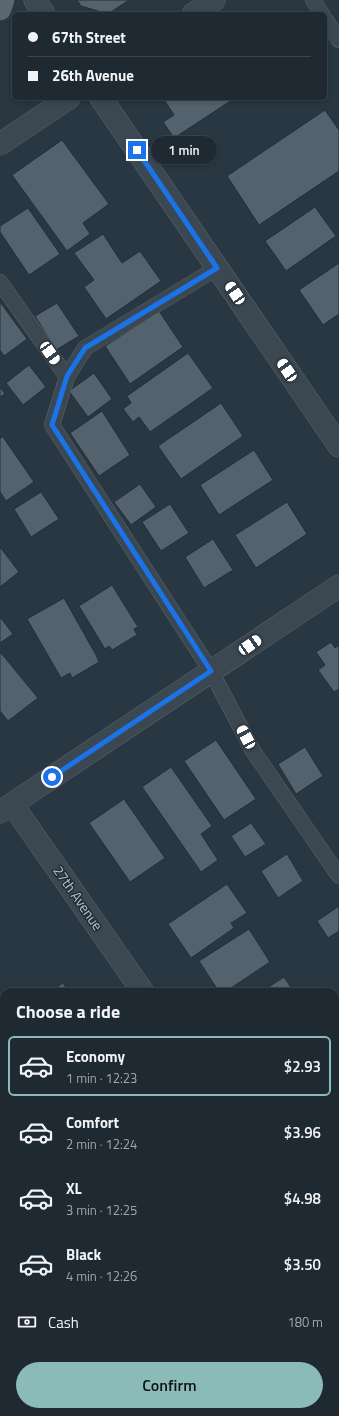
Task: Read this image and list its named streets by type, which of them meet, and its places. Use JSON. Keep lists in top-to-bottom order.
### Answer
{
  "streets": {
    "street": ["27th Avenue"]
  },
  "page": {
    "banner": ["67th Street", "26th Avenue"],
    "bubble": "1 min",
    "heading": "Choose a ride",
    "list": [
      {
        "name": "Economy",
        "note": "1 min · 12:23",
        "value": "$2.93"
      },
      {
        "name": "Comfort",
        "note": "2 min · 12:24",
        "value": "$3.96"
      },
      {
        "name": "XL",
        "note": "3 min · 12:25",
        "value": "$4.98"
      },
      {
        "name": "Black",
        "note": "4 min · 12:26",
        "value": "$3.50"
      }
    ],
    "pay": ["Cash", "180 m"],
    "buttons": "Confirm"
  }
}
